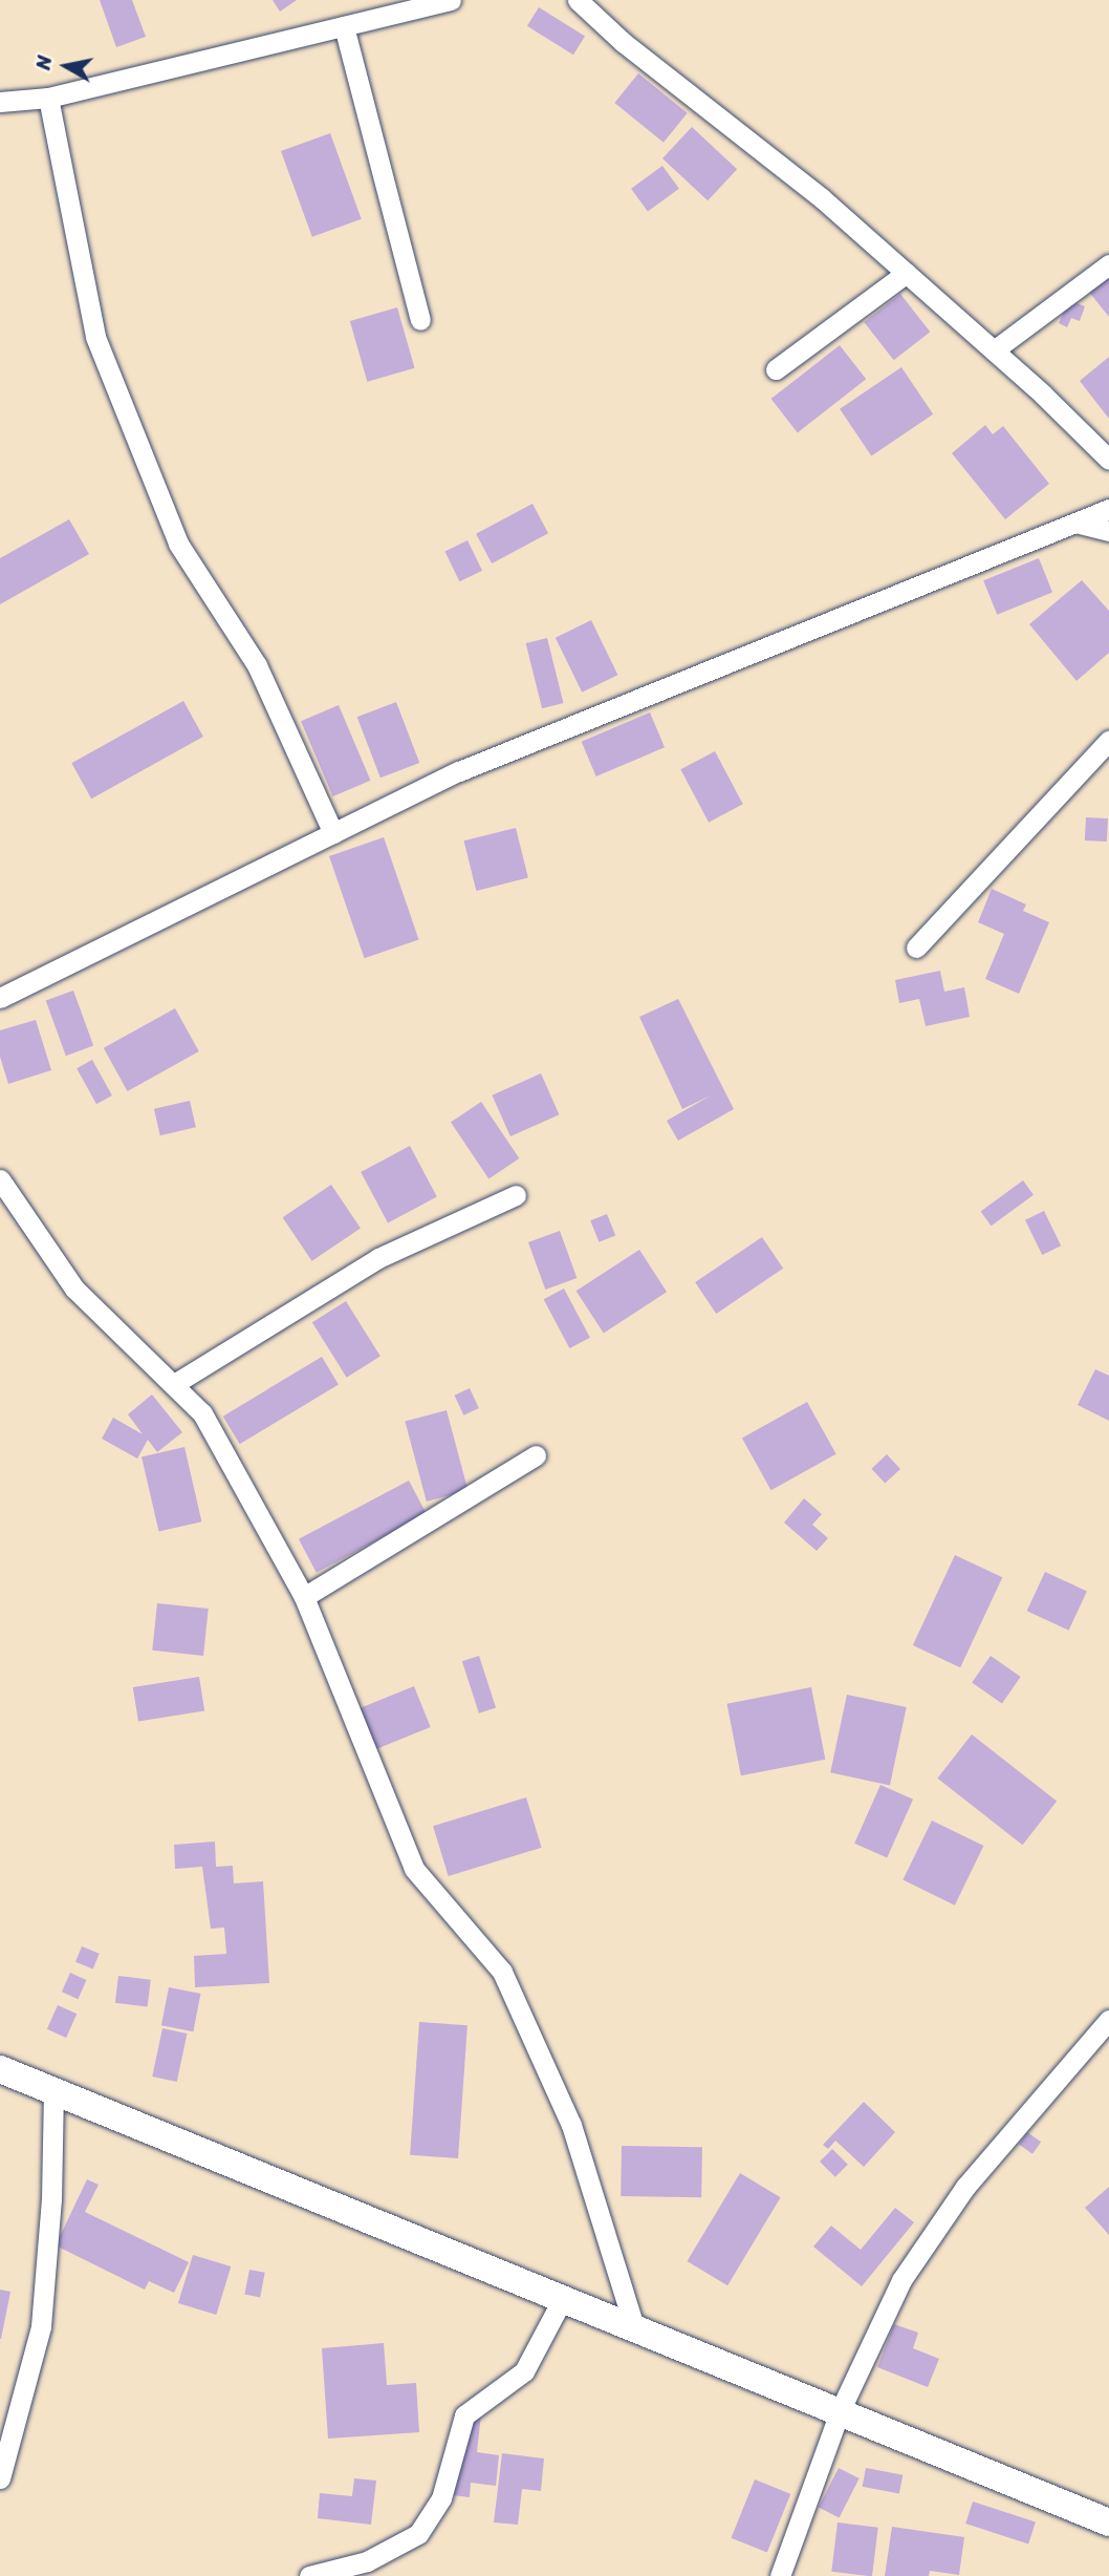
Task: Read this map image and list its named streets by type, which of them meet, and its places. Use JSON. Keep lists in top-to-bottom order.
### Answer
{
  "north": "left"
}
